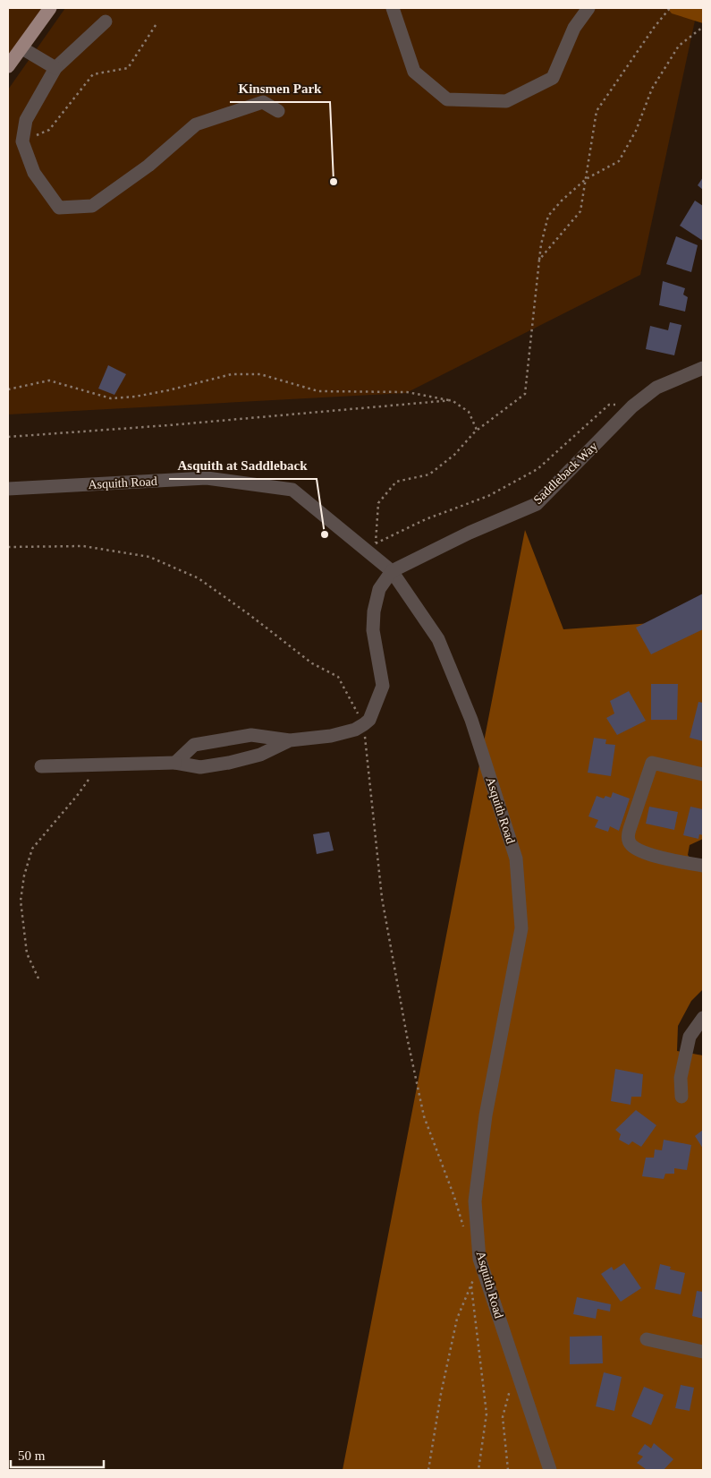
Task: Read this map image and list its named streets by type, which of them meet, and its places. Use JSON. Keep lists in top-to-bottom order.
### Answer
{
  "streets": {
    "street": ["Saddleback Way", "Asquith Road"]
  },
  "crossings": [
    ["Saddleback Way", "Asquith Road"]
  ],
  "places": ["Kinsmen Park", "Asquith at Saddleback"],
  "scale_bar": "50 m"
}
